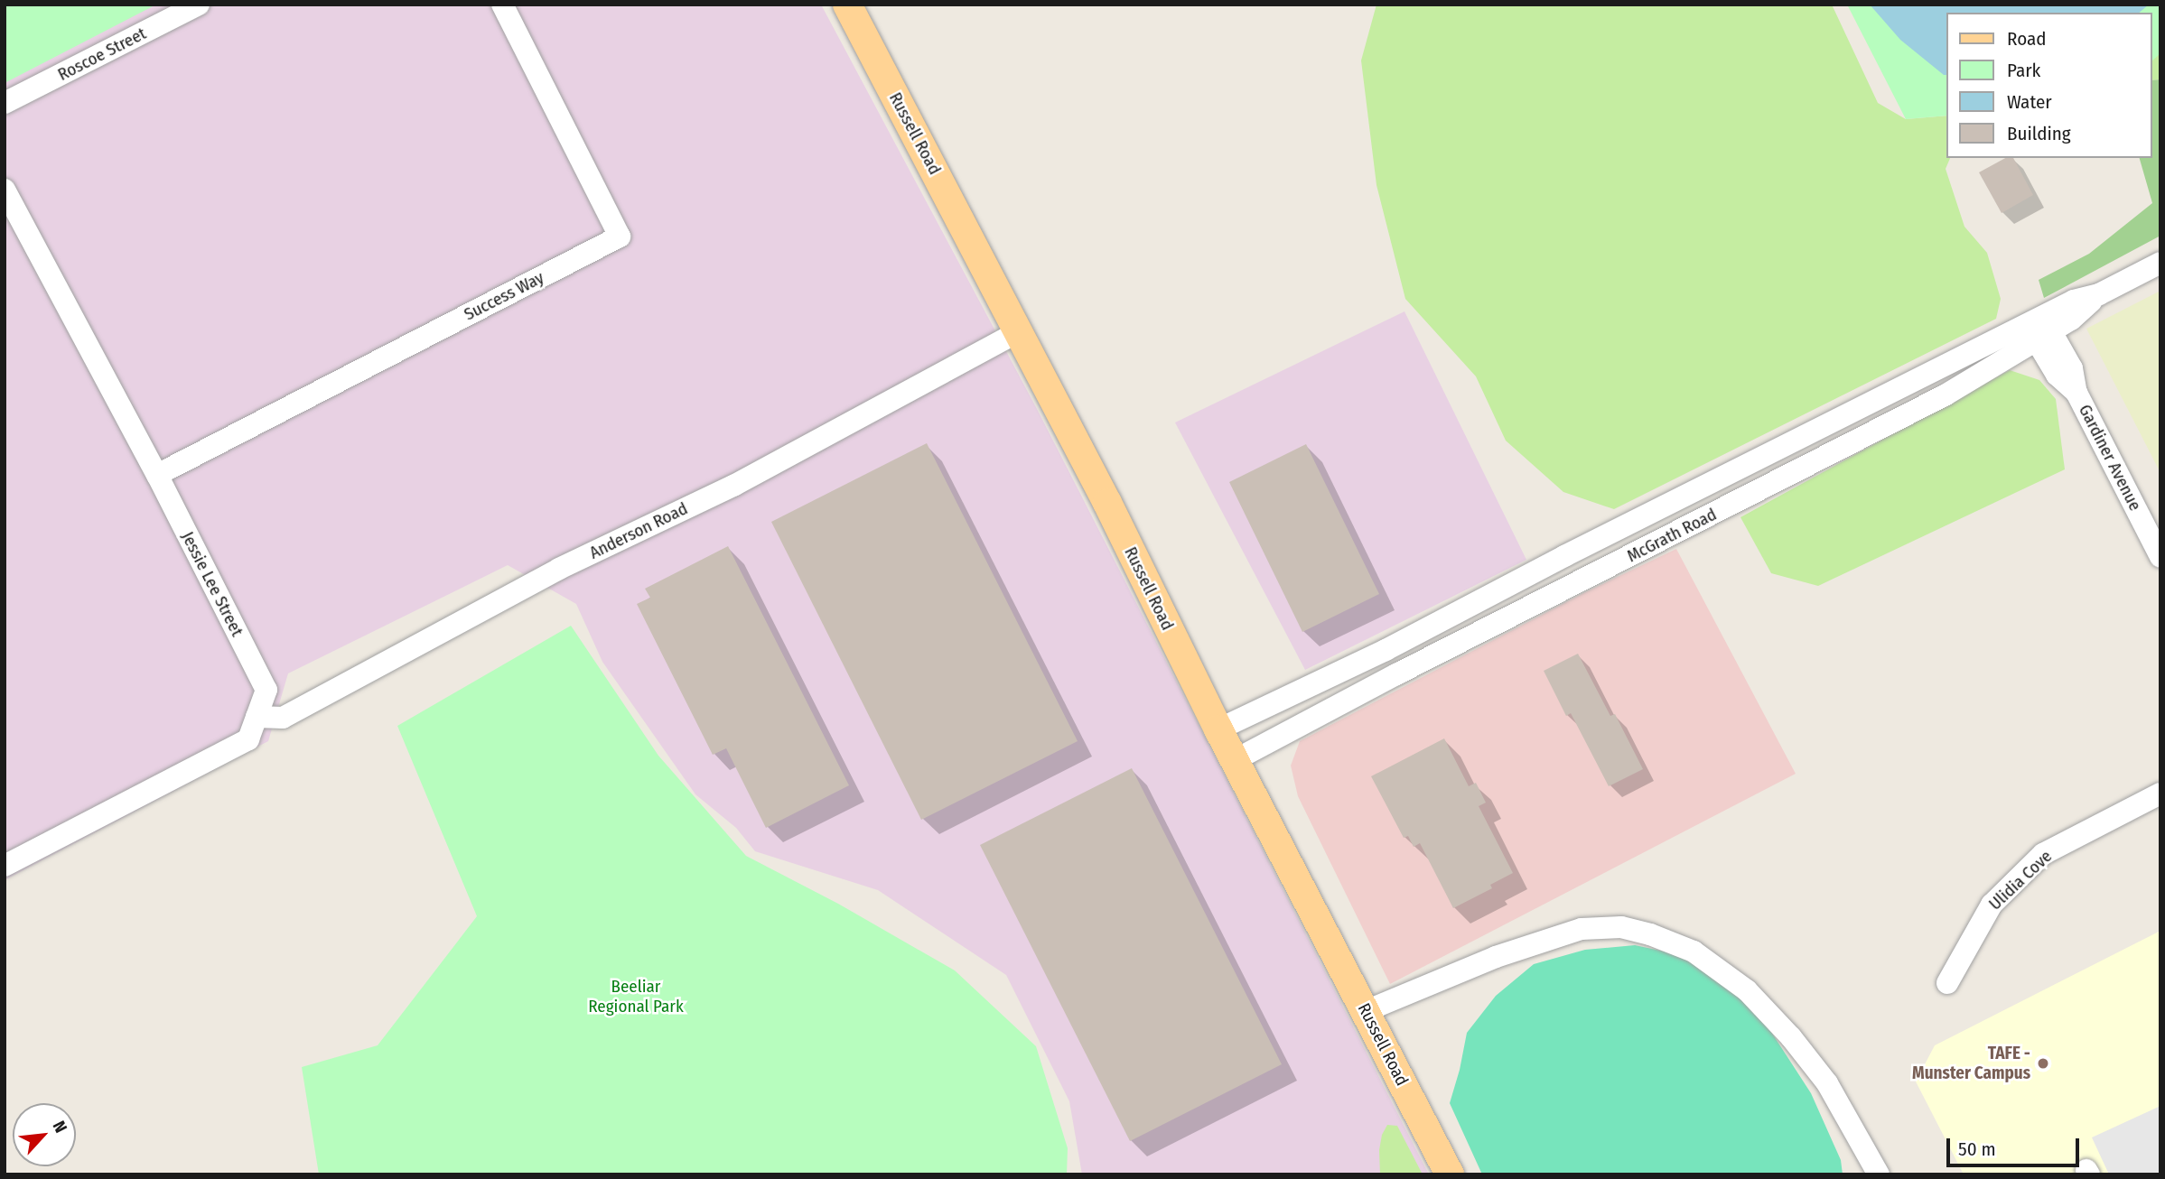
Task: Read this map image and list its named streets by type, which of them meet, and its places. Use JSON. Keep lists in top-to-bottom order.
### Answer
{
  "streets": {
    "main road": ["Russell Road"],
    "street": [
      "Roscoe Street",
      "Success Way",
      "Gardiner Avenue",
      "Anderson Road",
      "McGrath Road",
      "Jessie Lee Street",
      "Ulidia Cove"
    ]
  },
  "crossings": [
    ["Russell Road", "Anderson Road"],
    ["Russell Road", "McGrath Road"],
    ["Success Way", "Jessie Lee Street"],
    ["Gardiner Avenue", "McGrath Road"],
    ["Anderson Road", "Jessie Lee Street"]
  ],
  "parks": ["Beeliar Regional Park"],
  "places": ["TAFE - Munster Campus"],
  "legend": [
    "Road",
    "Park",
    "Water",
    "Building"
  ],
  "scale_bar": "50 m",
  "north": "top right"
}
